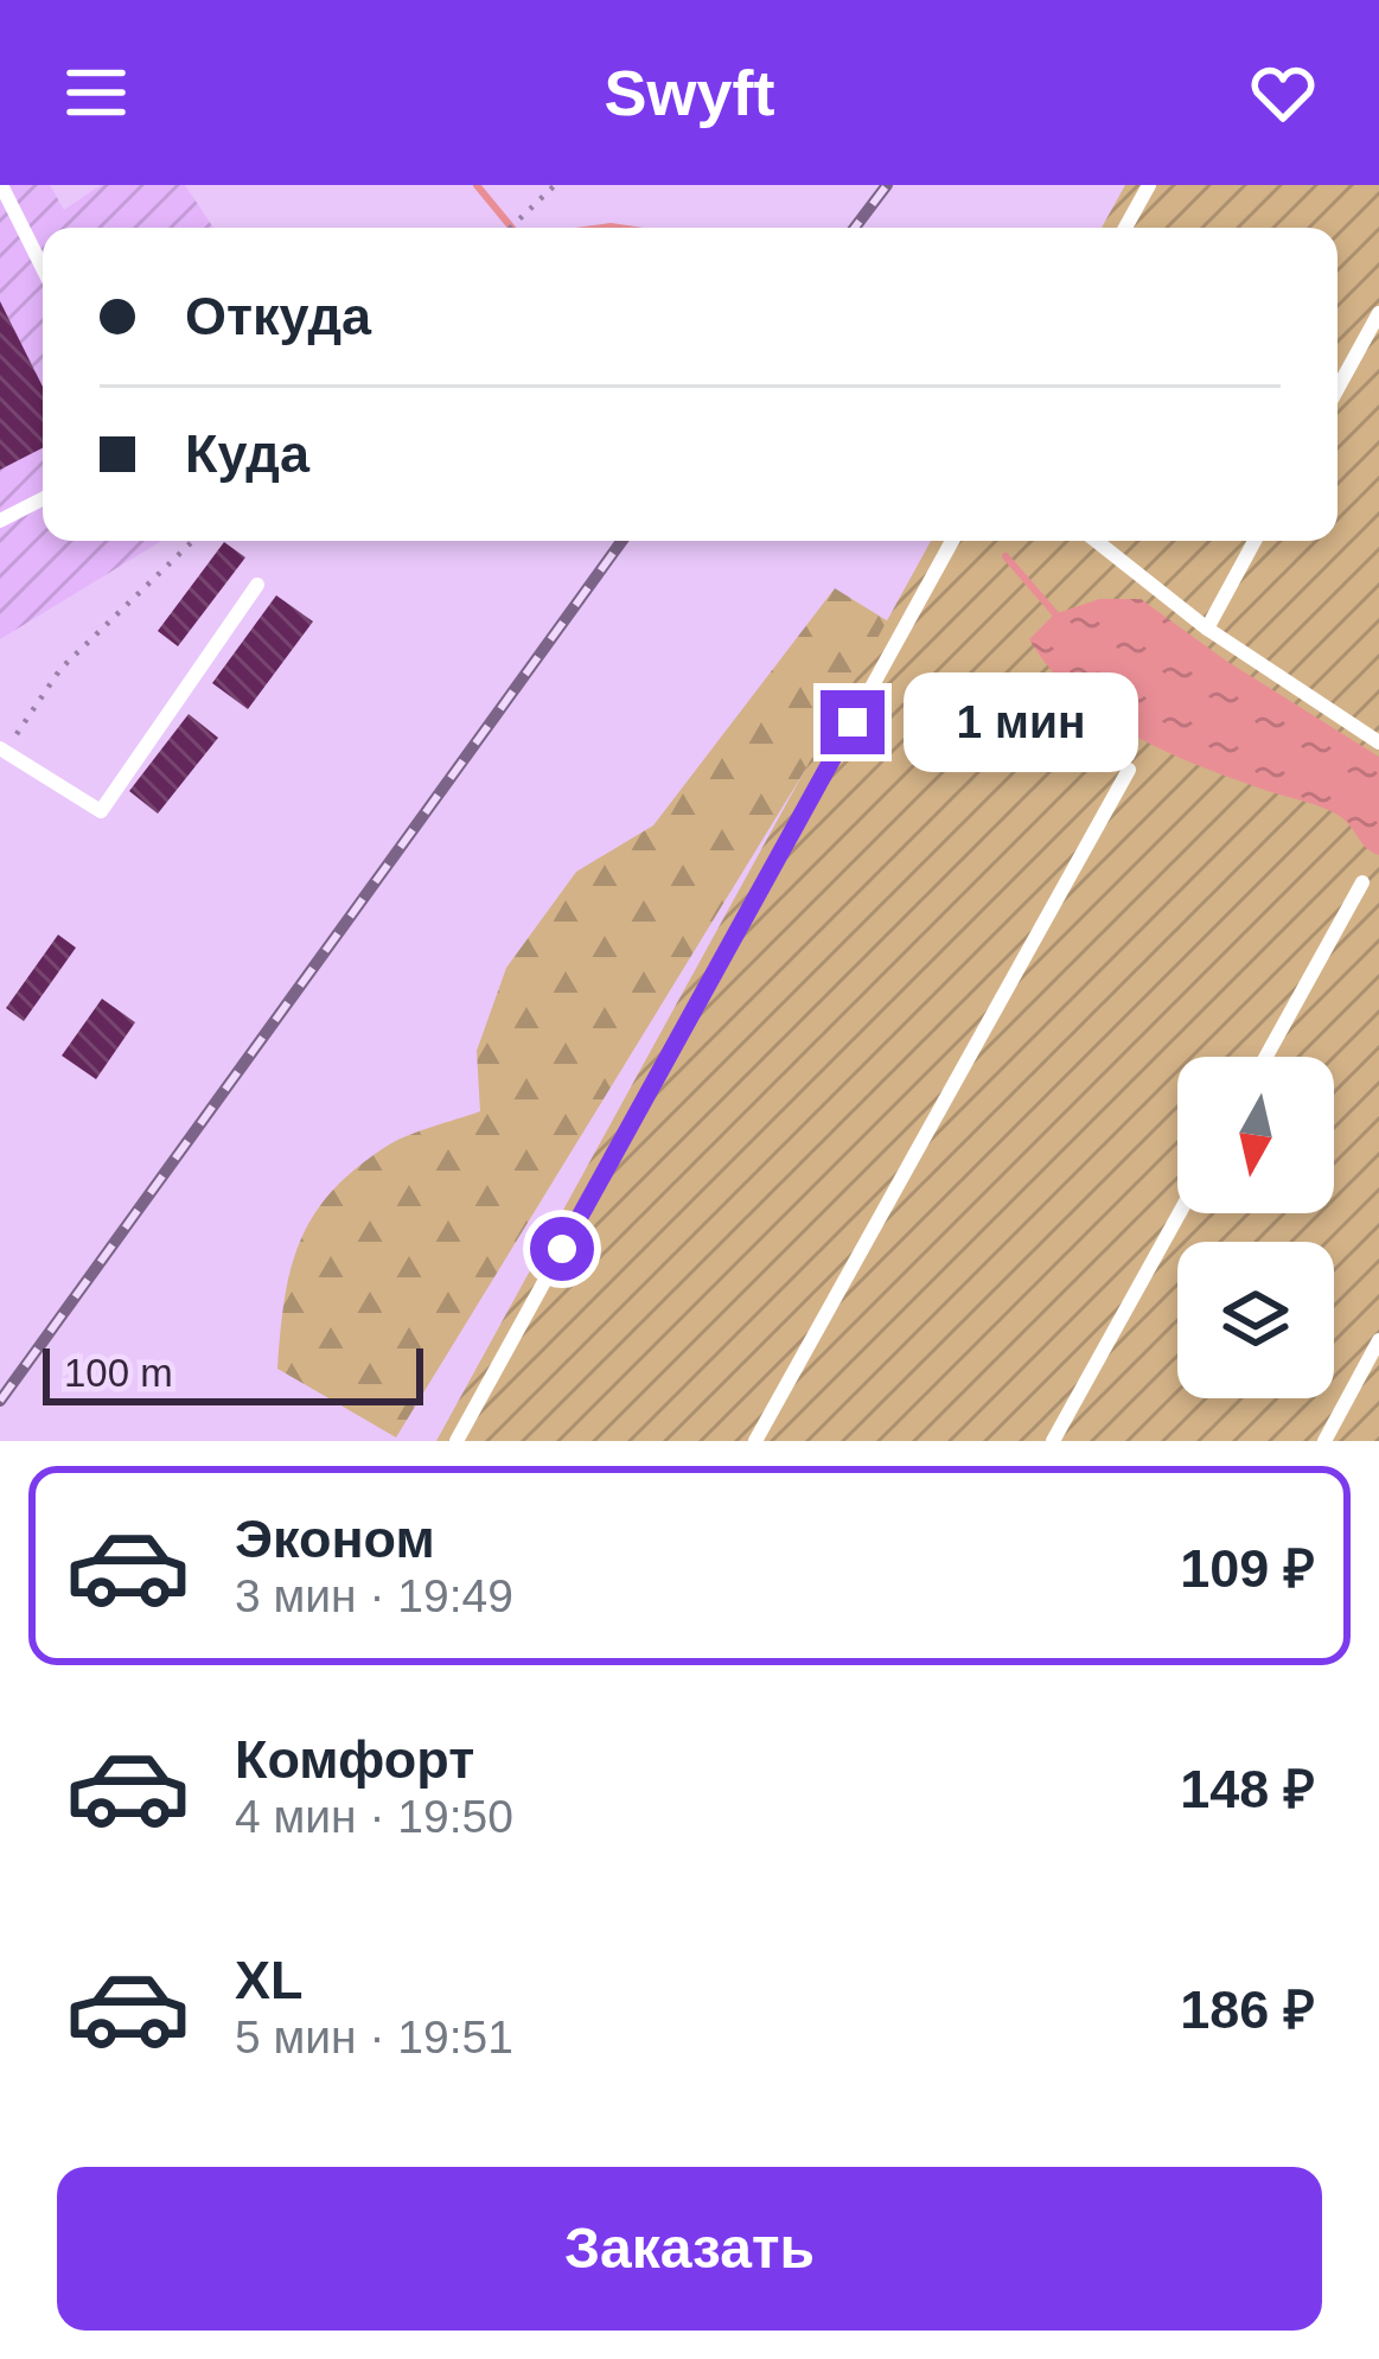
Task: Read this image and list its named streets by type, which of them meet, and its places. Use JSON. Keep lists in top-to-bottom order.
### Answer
{
  "scale_bar": "100 m",
  "north": "bottom",
  "page": {
    "header": "Swyft",
    "banner": ["Откуда", "Куда"],
    "bubble": "1 мин",
    "scale": "100 m",
    "list": [
      {
        "name": "Эконом",
        "note": "3 мин · 19:49",
        "value": "109 ₽"
      },
      {
        "name": "Комфорт",
        "note": "4 мин · 19:50",
        "value": "148 ₽"
      },
      {
        "name": "XL",
        "note": "5 мин · 19:51",
        "value": "186 ₽"
      }
    ],
    "buttons": "Заказать"
  }
}
